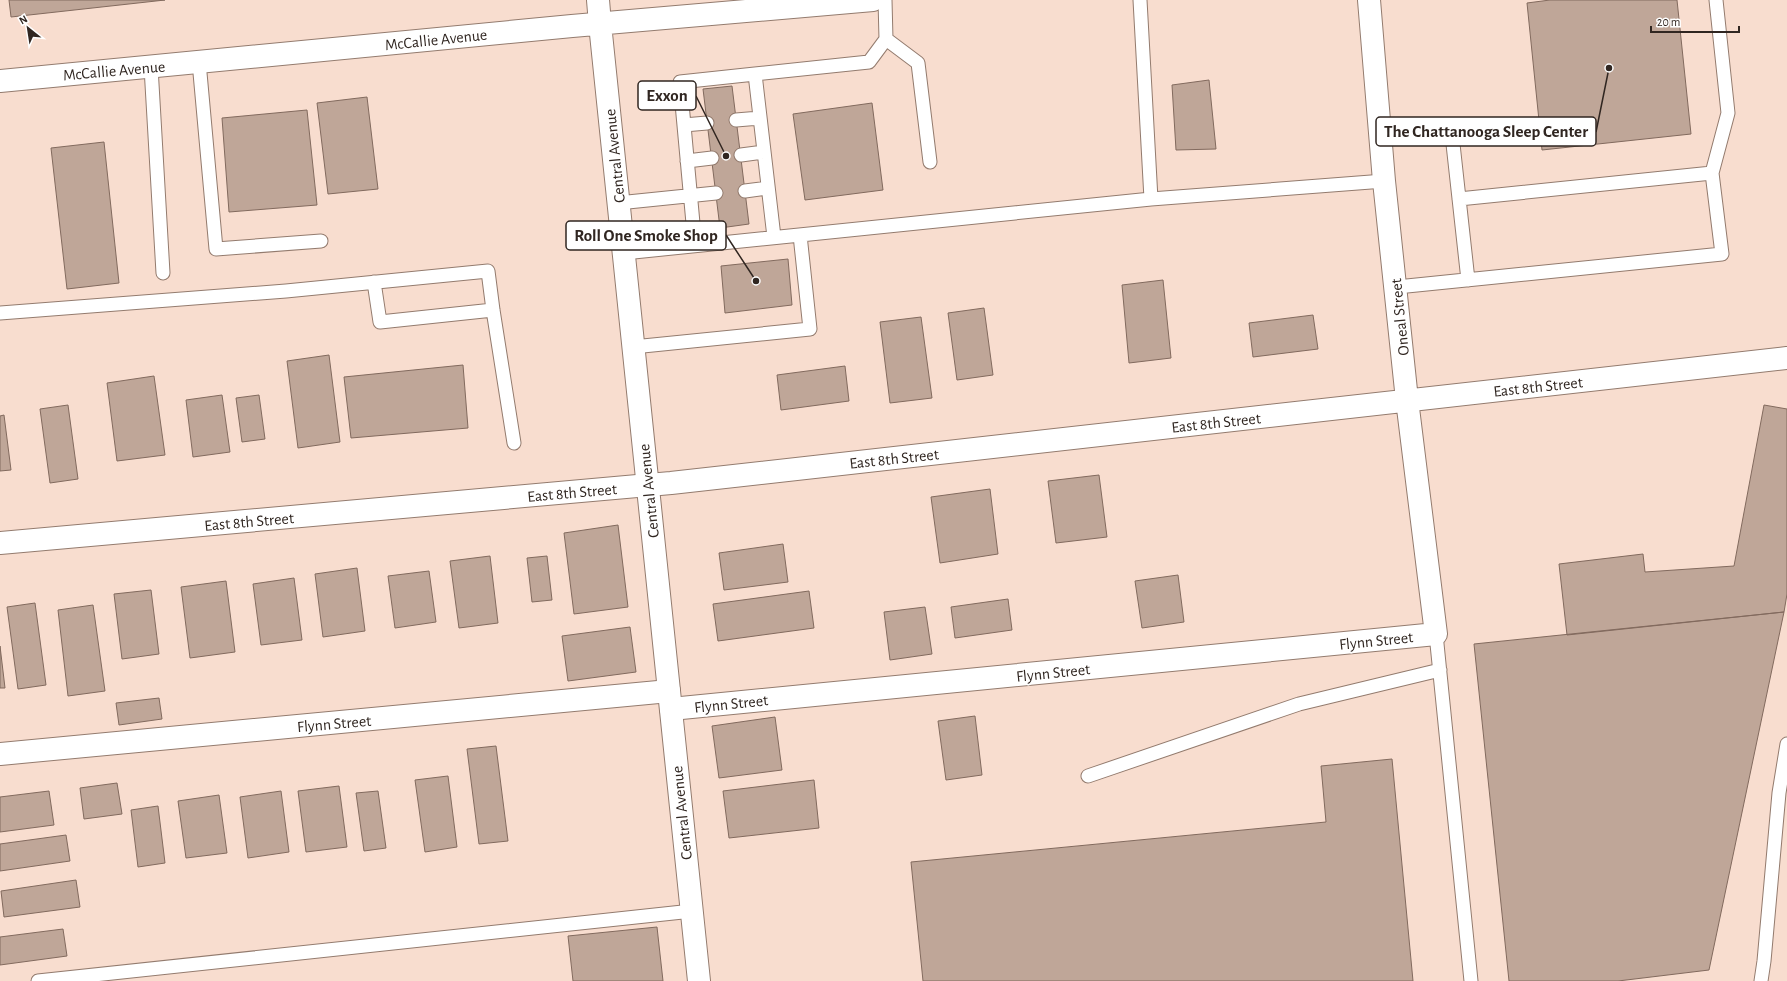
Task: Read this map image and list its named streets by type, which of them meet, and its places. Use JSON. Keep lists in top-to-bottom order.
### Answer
{
  "streets": {
    "street": [
      "McCallie Avenue",
      "Central Avenue",
      "Oneal Street",
      "East 8th Street",
      "Flynn Street"
    ]
  },
  "crossings": [
    ["McCallie Avenue", "Central Avenue"],
    ["Central Avenue", "East 8th Street"],
    ["Central Avenue", "Flynn Street"],
    ["Oneal Street", "East 8th Street"],
    ["Oneal Street", "Flynn Street"]
  ],
  "places": ["The Chattanooga Sleep Center", "Exxon", "Roll One Smoke Shop"],
  "scale_bar": "20 m",
  "north": "top left"
}
